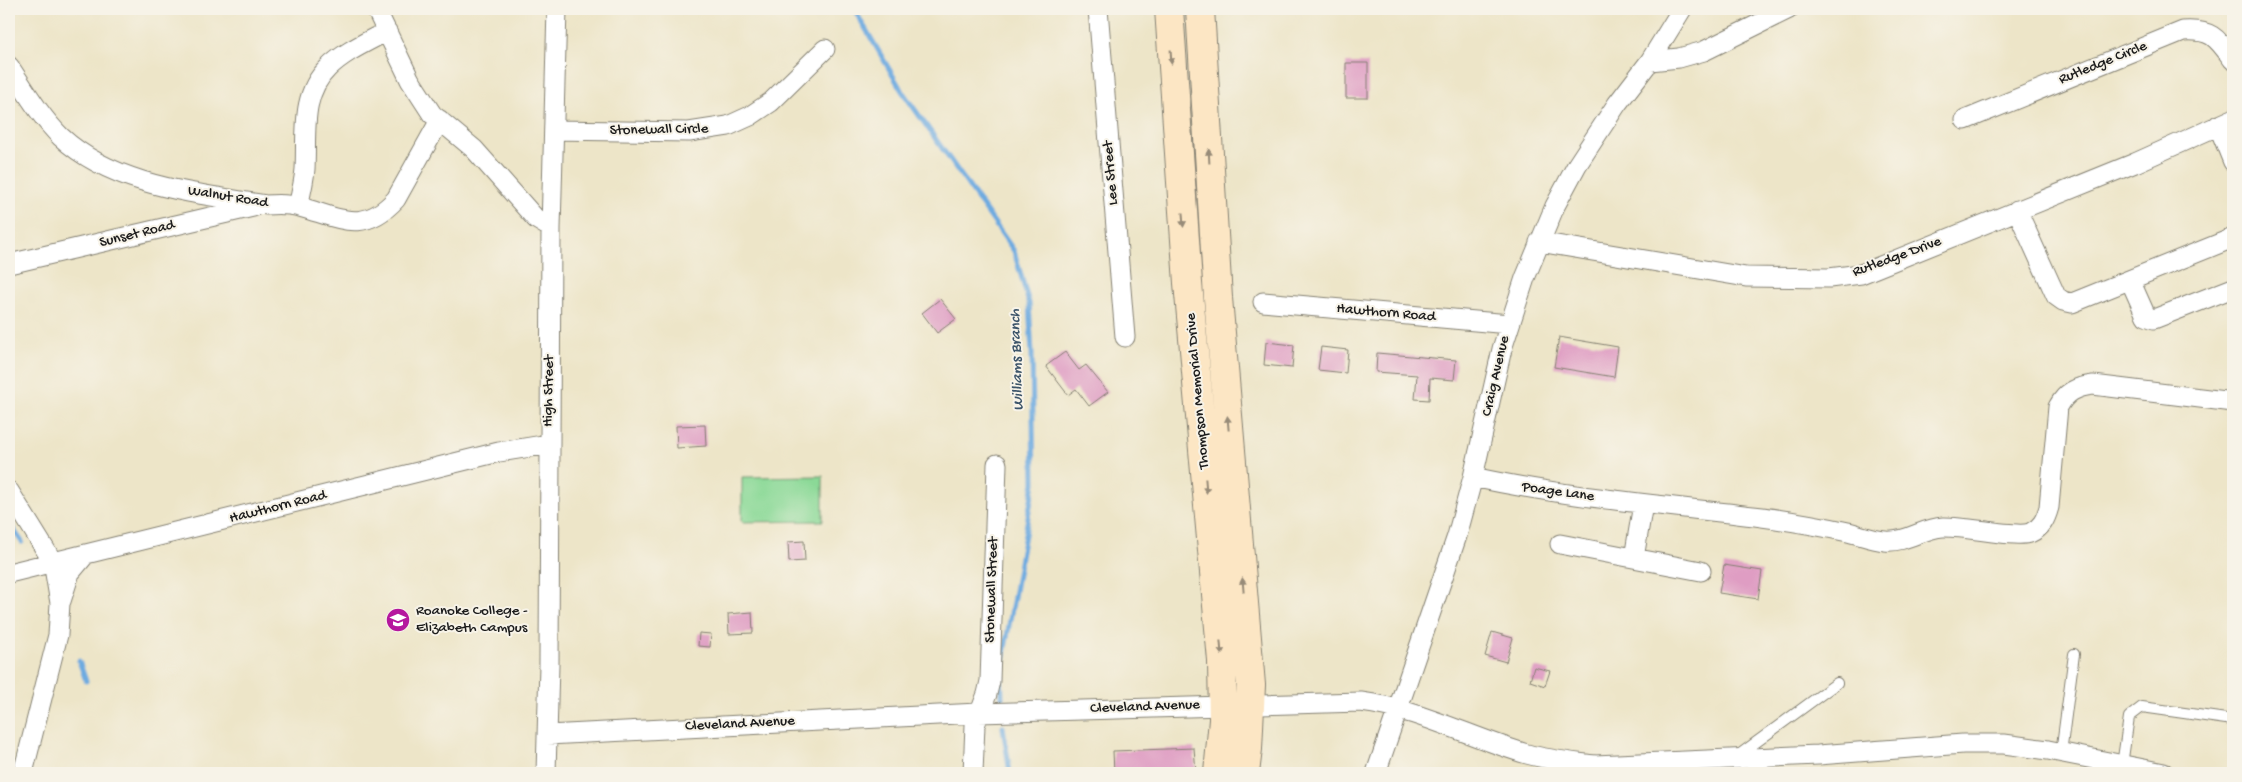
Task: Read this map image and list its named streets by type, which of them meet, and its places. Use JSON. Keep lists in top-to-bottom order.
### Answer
{
  "streets": {
    "main road": ["Thompson Memorial Drive"],
    "street": [
      "Rutledge Circle",
      "Stonewall Circle",
      "Lee Street",
      "Walnut Road",
      "Sunset Road",
      "Rutledge Drive",
      "Hawthorn Road",
      "Craig Avenue",
      "High Street",
      "Poage Lane",
      "Stonewall Street",
      "Cleveland Avenue"
    ]
  },
  "crossings": [
    ["Stonewall Circle", "High Street"],
    ["Walnut Road", "Sunset Road"],
    ["Rutledge Drive", "Craig Avenue"],
    ["Hawthorn Road", "Craig Avenue"],
    ["Hawthorn Road", "High Street"],
    ["Craig Avenue", "Poage Lane"],
    ["Craig Avenue", "Cleveland Avenue"],
    ["High Street", "Cleveland Avenue"],
    ["Thompson Memorial Drive", "Cleveland Avenue"],
    ["Stonewall Street", "Cleveland Avenue"]
  ],
  "water": ["Williams Branch"],
  "places": {
    "school or university": ["Roanoke College - Elizabeth Campus"]
  }
}
